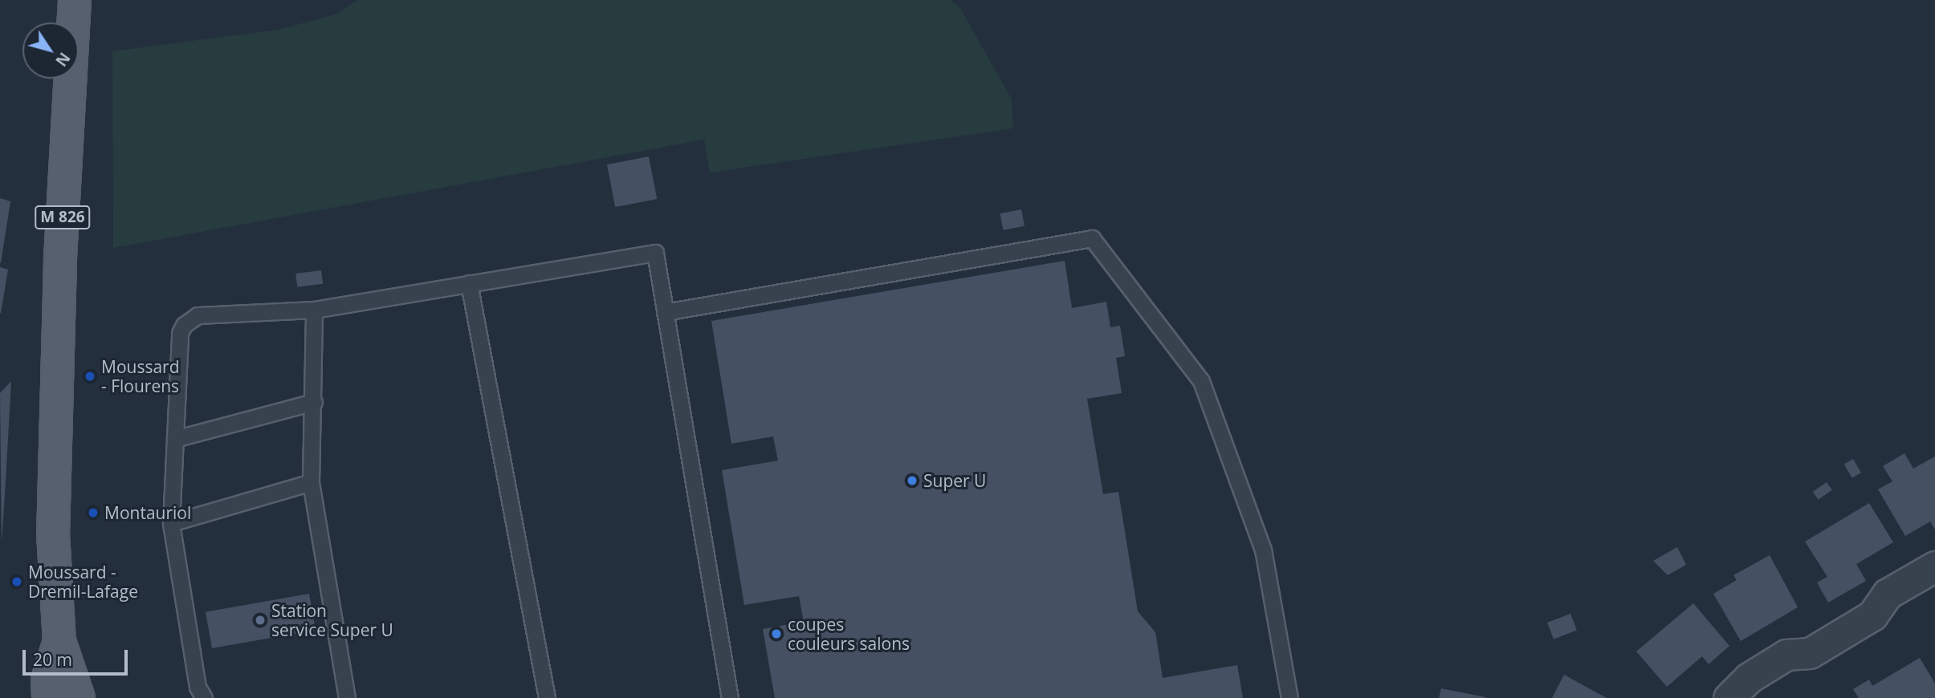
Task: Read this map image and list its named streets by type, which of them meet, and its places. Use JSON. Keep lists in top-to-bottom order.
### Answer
{
  "streets": {
    "main road": ["M 826"]
  },
  "places": [
    "Moussard - Flourens",
    "Super U",
    "Montauriol",
    "Moussard - Dremil-Lafage",
    "Station service Super U",
    "coupes couleurs salons"
  ],
  "scale_bar": "20 m",
  "north": "bottom right"
}
